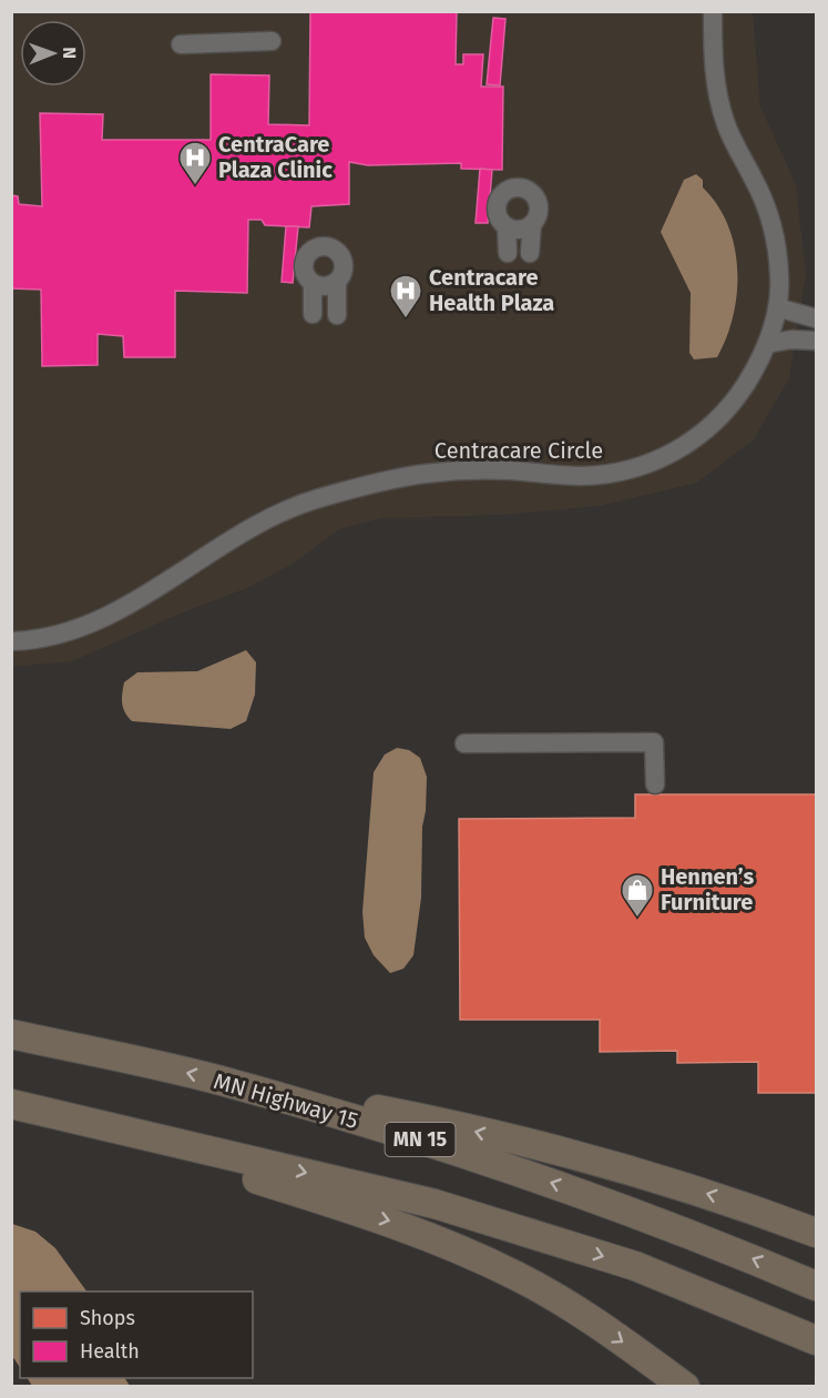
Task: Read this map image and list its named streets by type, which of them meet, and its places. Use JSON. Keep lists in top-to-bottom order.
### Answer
{
  "streets": {
    "highway": ["MN Highway 15", "MN 15"],
    "street": ["Centracare Circle"]
  },
  "places": {
    "hospital": ["CentraCare Plaza Clinic", "Centracare Health Plaza"],
    "shop": ["Hennen’s Furniture"]
  },
  "legend": ["Shops", "Health"],
  "north": "right"
}
